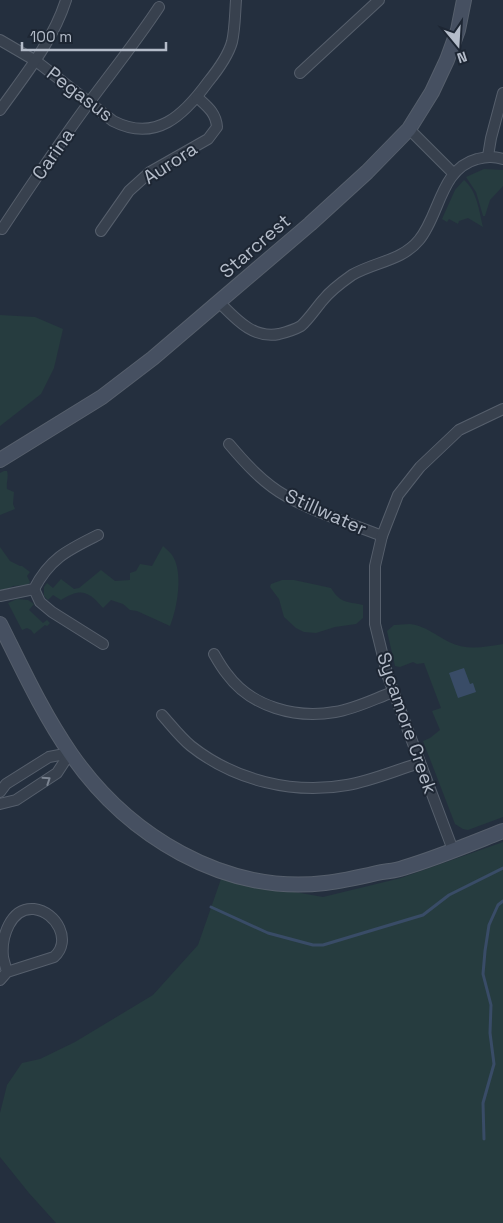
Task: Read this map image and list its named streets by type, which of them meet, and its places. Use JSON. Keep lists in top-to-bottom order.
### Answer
{
  "streets": {
    "street": [
      "Pegasus",
      "Carina",
      "Aurora",
      "Starcrest",
      "Stillwater",
      "Sycamore Creek"
    ]
  },
  "crossings": [
    ["Pegasus", "Carina"],
    ["Pegasus", "Aurora"],
    ["Stillwater", "Sycamore Creek"]
  ],
  "scale_bar": "100 m",
  "north": "bottom"
}
